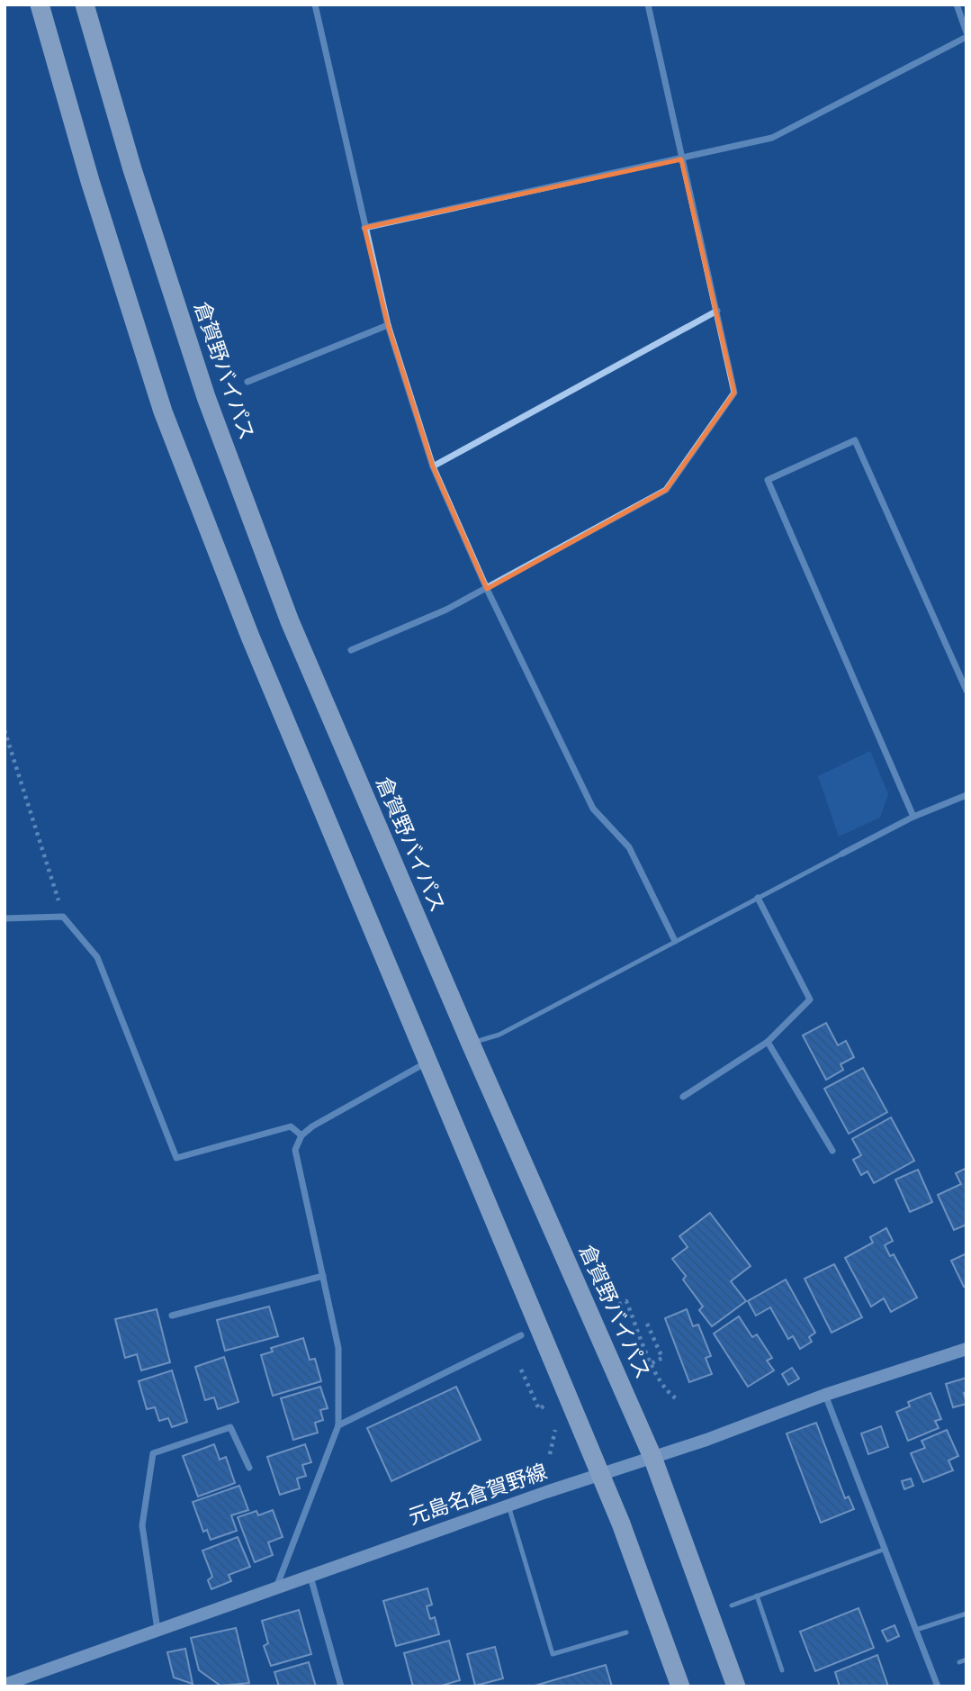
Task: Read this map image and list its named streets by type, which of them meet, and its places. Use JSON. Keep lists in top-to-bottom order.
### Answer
{
  "streets": {
    "highway": ["倉賀野バイパス"],
    "main road": ["元島名倉賀野線"]
  },
  "crossings": [
    ["倉賀野バイパス", "元島名倉賀野線"]
  ]
}
